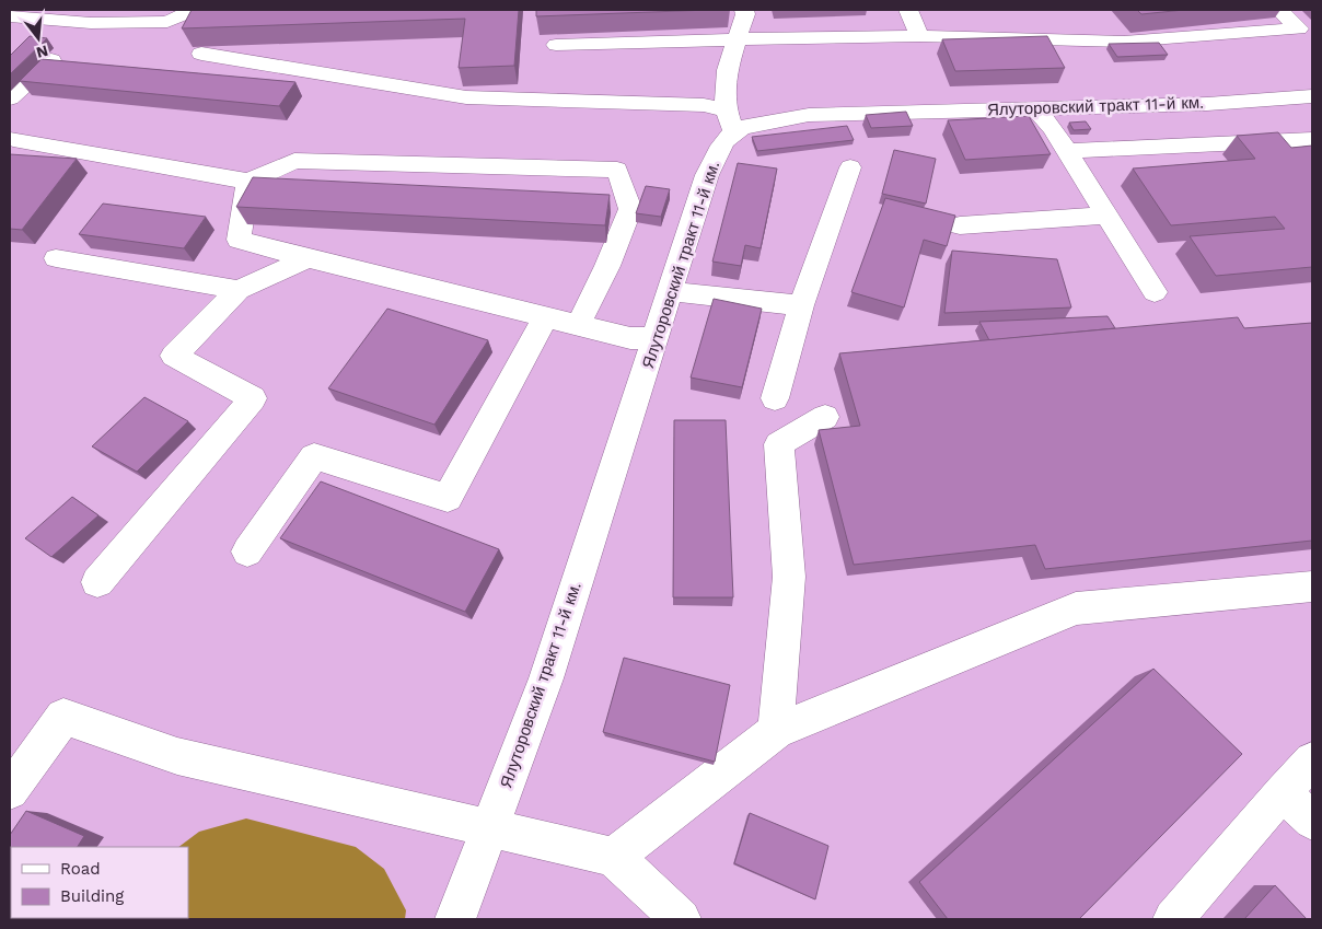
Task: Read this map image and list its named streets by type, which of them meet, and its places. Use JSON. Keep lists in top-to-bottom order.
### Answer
{
  "streets": {
    "street": ["Ялуторовский тракт 11-й км."]
  },
  "legend": ["Road", "Building"],
  "north": "bottom"
}
